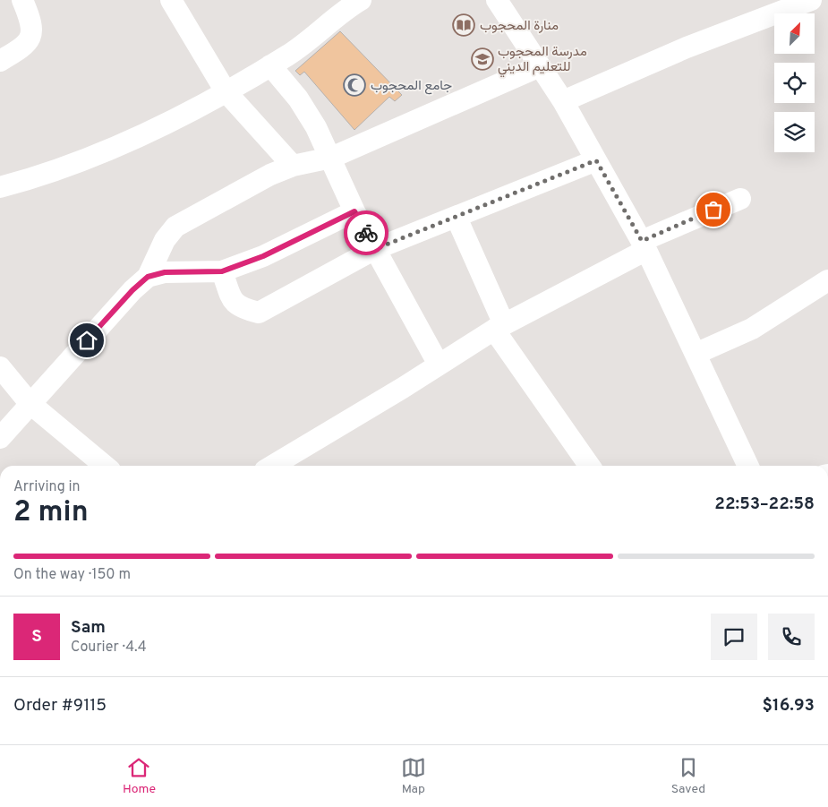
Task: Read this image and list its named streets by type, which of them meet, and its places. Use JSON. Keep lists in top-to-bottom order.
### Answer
{
  "places": {
    "library": ["منارة المحجوب"],
    "school or university": ["مدرسة المحجوب للتعليم الديني"],
    "mosque": ["جامع المحجوب"]
  },
  "north": "top right",
  "page": {
    "heading": ["2 min", "Arriving in", "22:53–22:58"],
    "panel": [
      "Sam",
      "Courier · 4.4",
      "Order #9115",
      "$16.93"
    ],
    "bar": "On the way · 150 m",
    "round": "S",
    "tabs": ["Home", "Map", "Saved"]
  }
}
